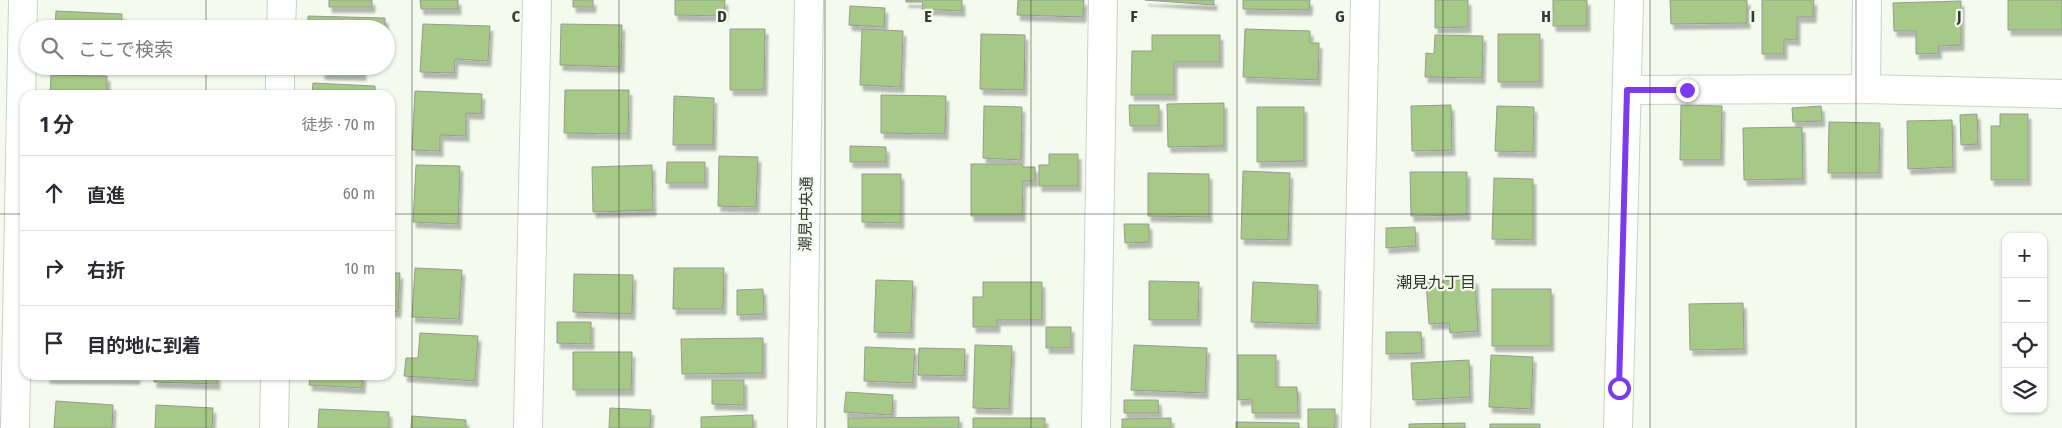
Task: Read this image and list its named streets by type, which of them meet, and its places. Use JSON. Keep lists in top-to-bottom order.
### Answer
{
  "streets": {
    "street": ["潮見中央通"]
  },
  "districts": ["潮見九丁目"],
  "page": {
    "search": "ここで検索",
    "heading": ["1 分", "徒歩 · 70 m"],
    "list": [
      ["直進", "60 m"],
      ["右折", "10 m"],
      "目的地に到着"
    ],
    "map_buttons": ["+", "−"]
  },
  "grid": {
    "columns": [
      "C",
      "D",
      "E",
      "F",
      "G",
      "H",
      "I",
      "J"
    ]
  }
}
